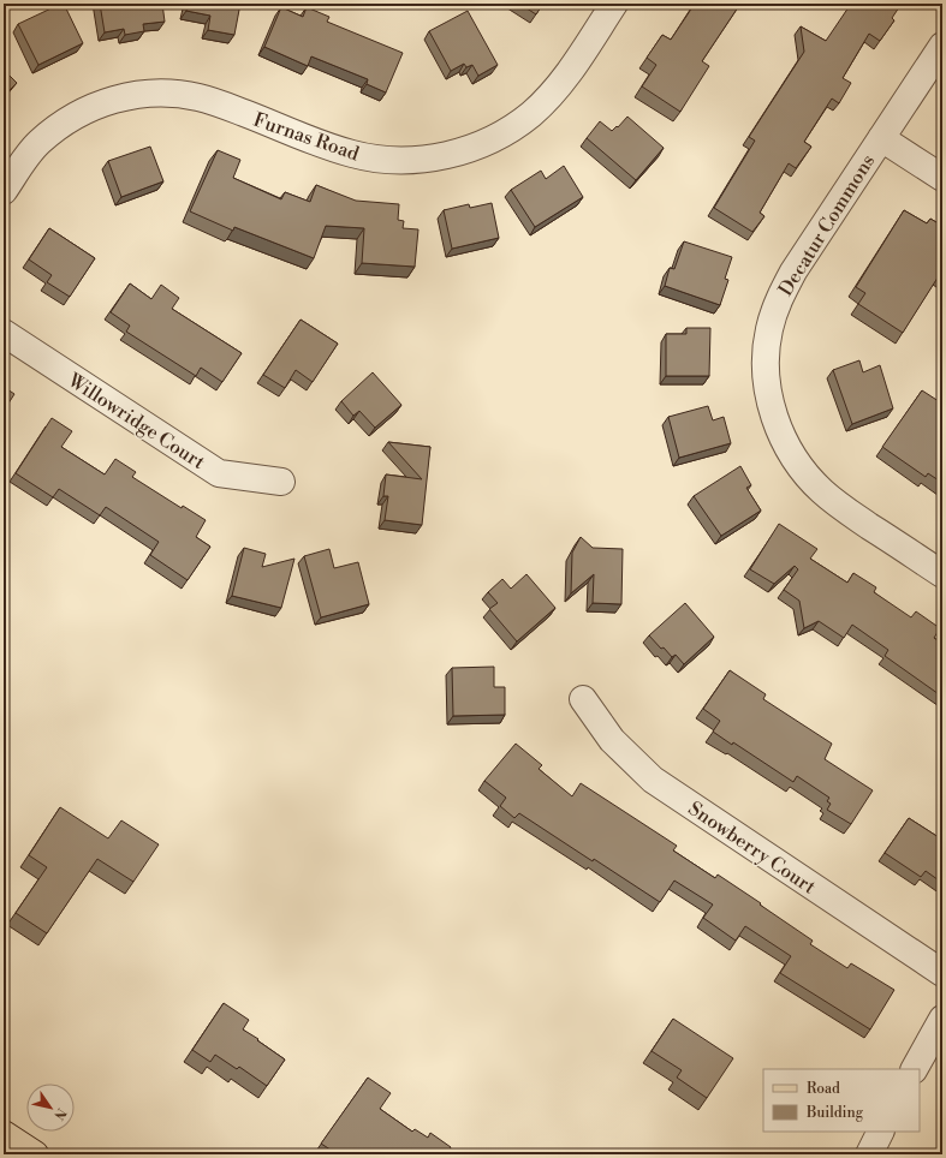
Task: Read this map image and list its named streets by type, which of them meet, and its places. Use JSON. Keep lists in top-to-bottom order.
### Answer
{
  "streets": {
    "street": [
      "Furnas Road",
      "Decatur Commons",
      "Willowridge Court",
      "Snowberry Court"
    ]
  },
  "legend": ["Road", "Building"],
  "north": "bottom right"
}
